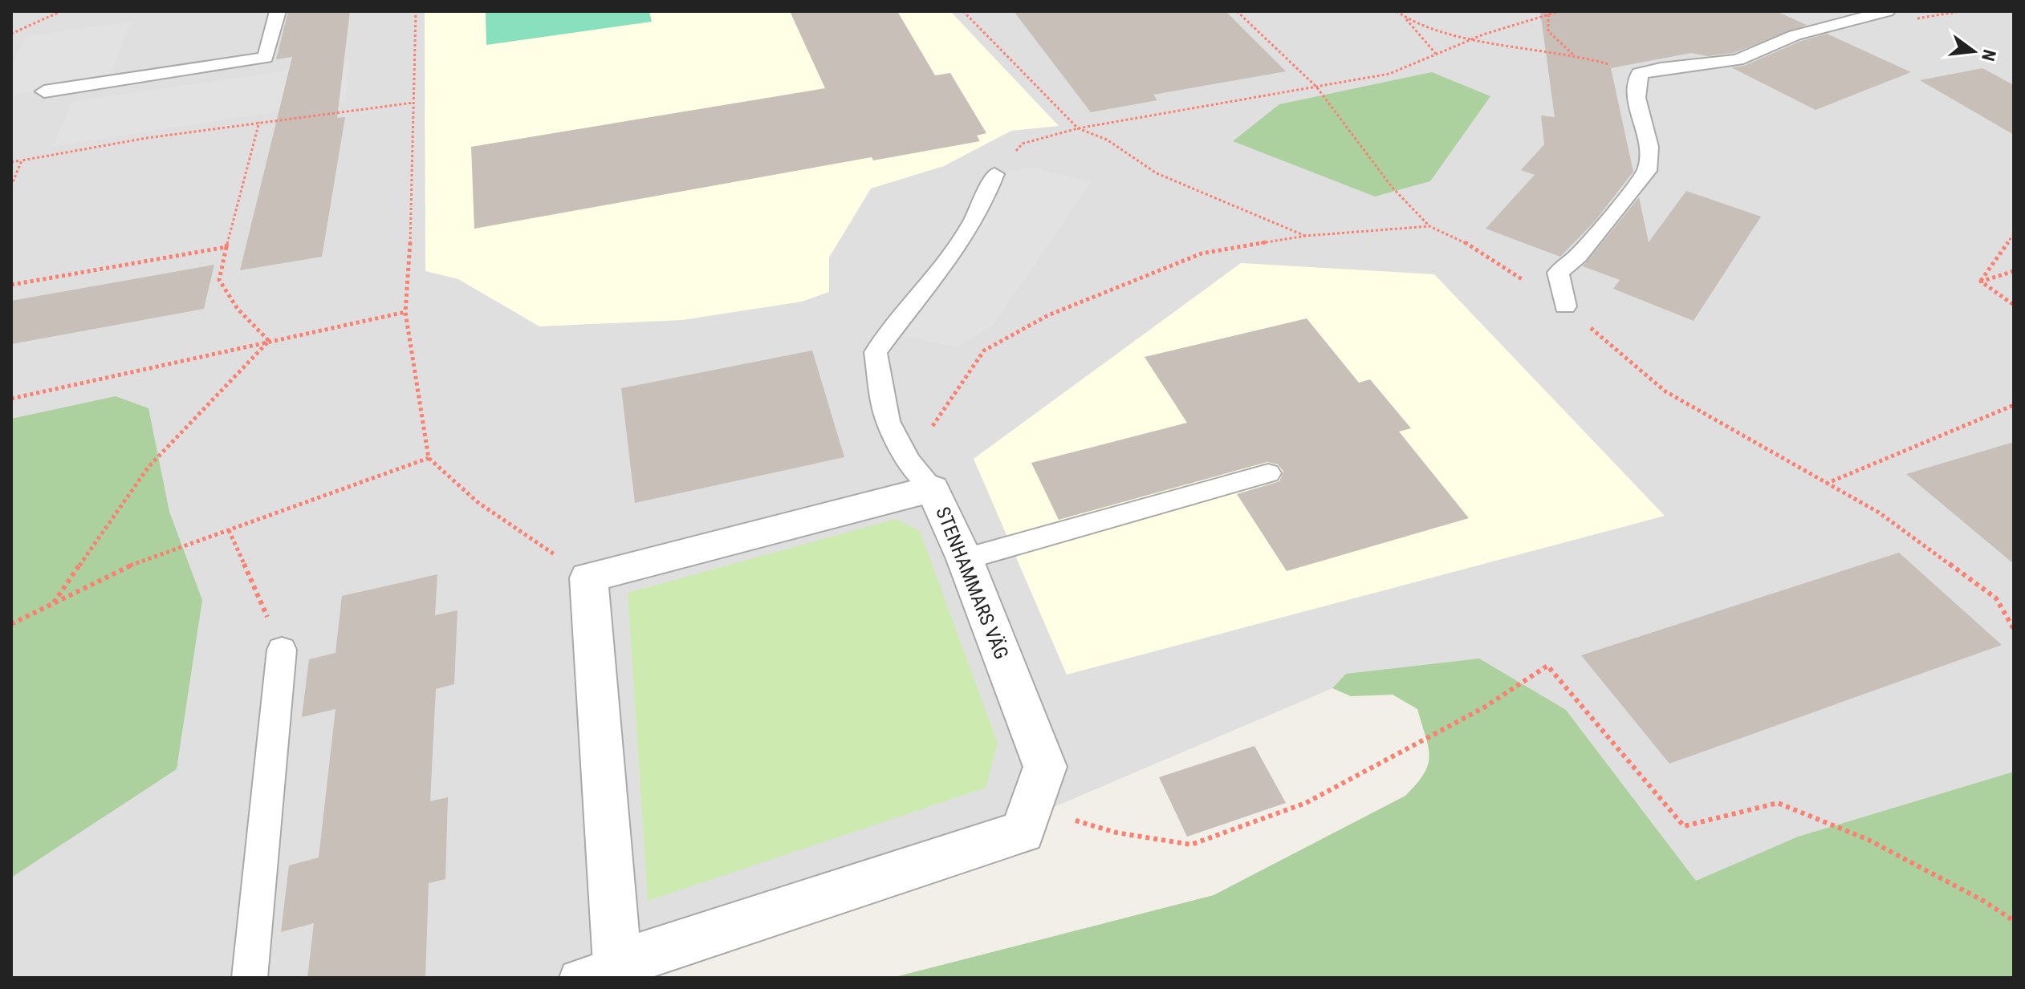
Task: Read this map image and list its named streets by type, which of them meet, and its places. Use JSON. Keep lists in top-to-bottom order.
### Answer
{
  "streets": {
    "street": ["STENHAMMARS VÄG"]
  },
  "north": "right"
}
